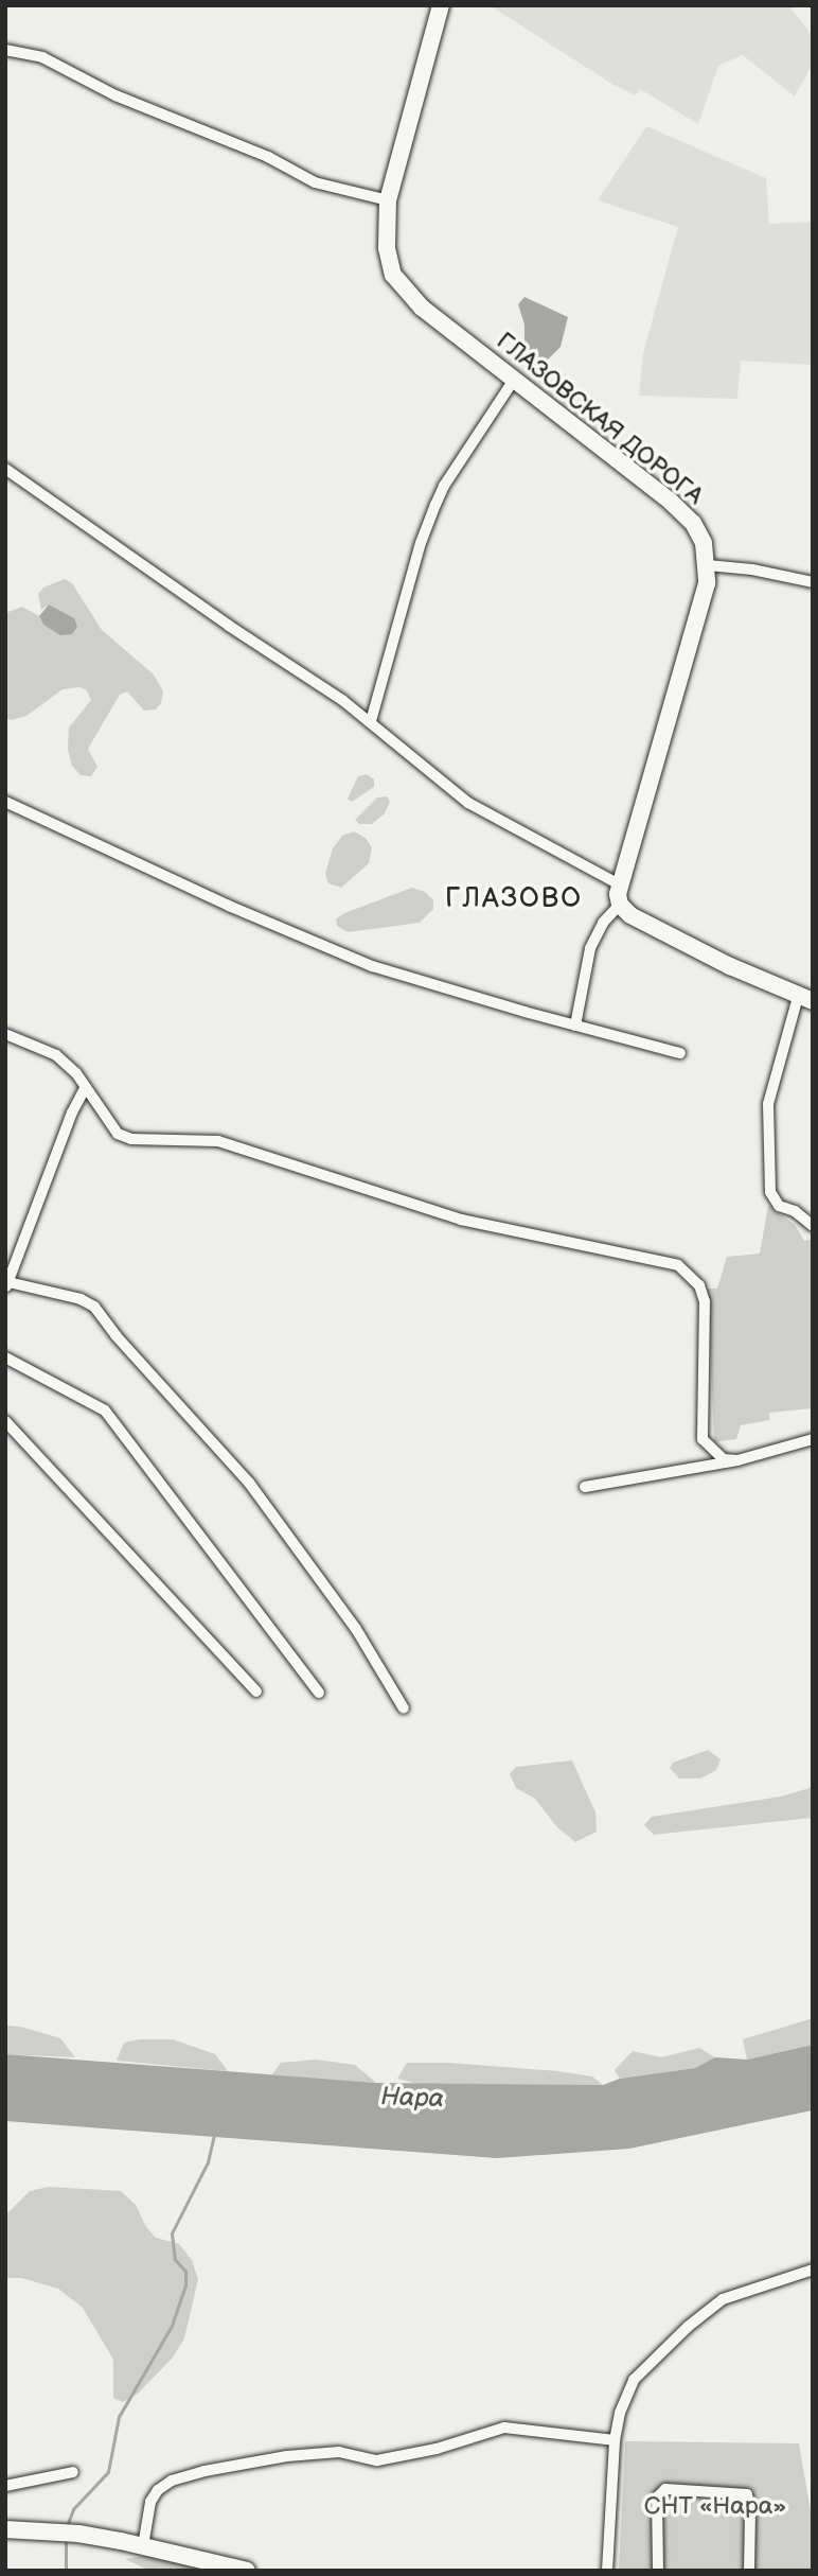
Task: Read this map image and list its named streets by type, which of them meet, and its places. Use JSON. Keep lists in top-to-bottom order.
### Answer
{
  "streets": {
    "street": ["ГЛАЗОВСКАЯ ДОРОГА"]
  },
  "districts": ["ГЛАЗОВО"],
  "water": ["Нара"],
  "parks": ["СНТ «Нара»"]
}
